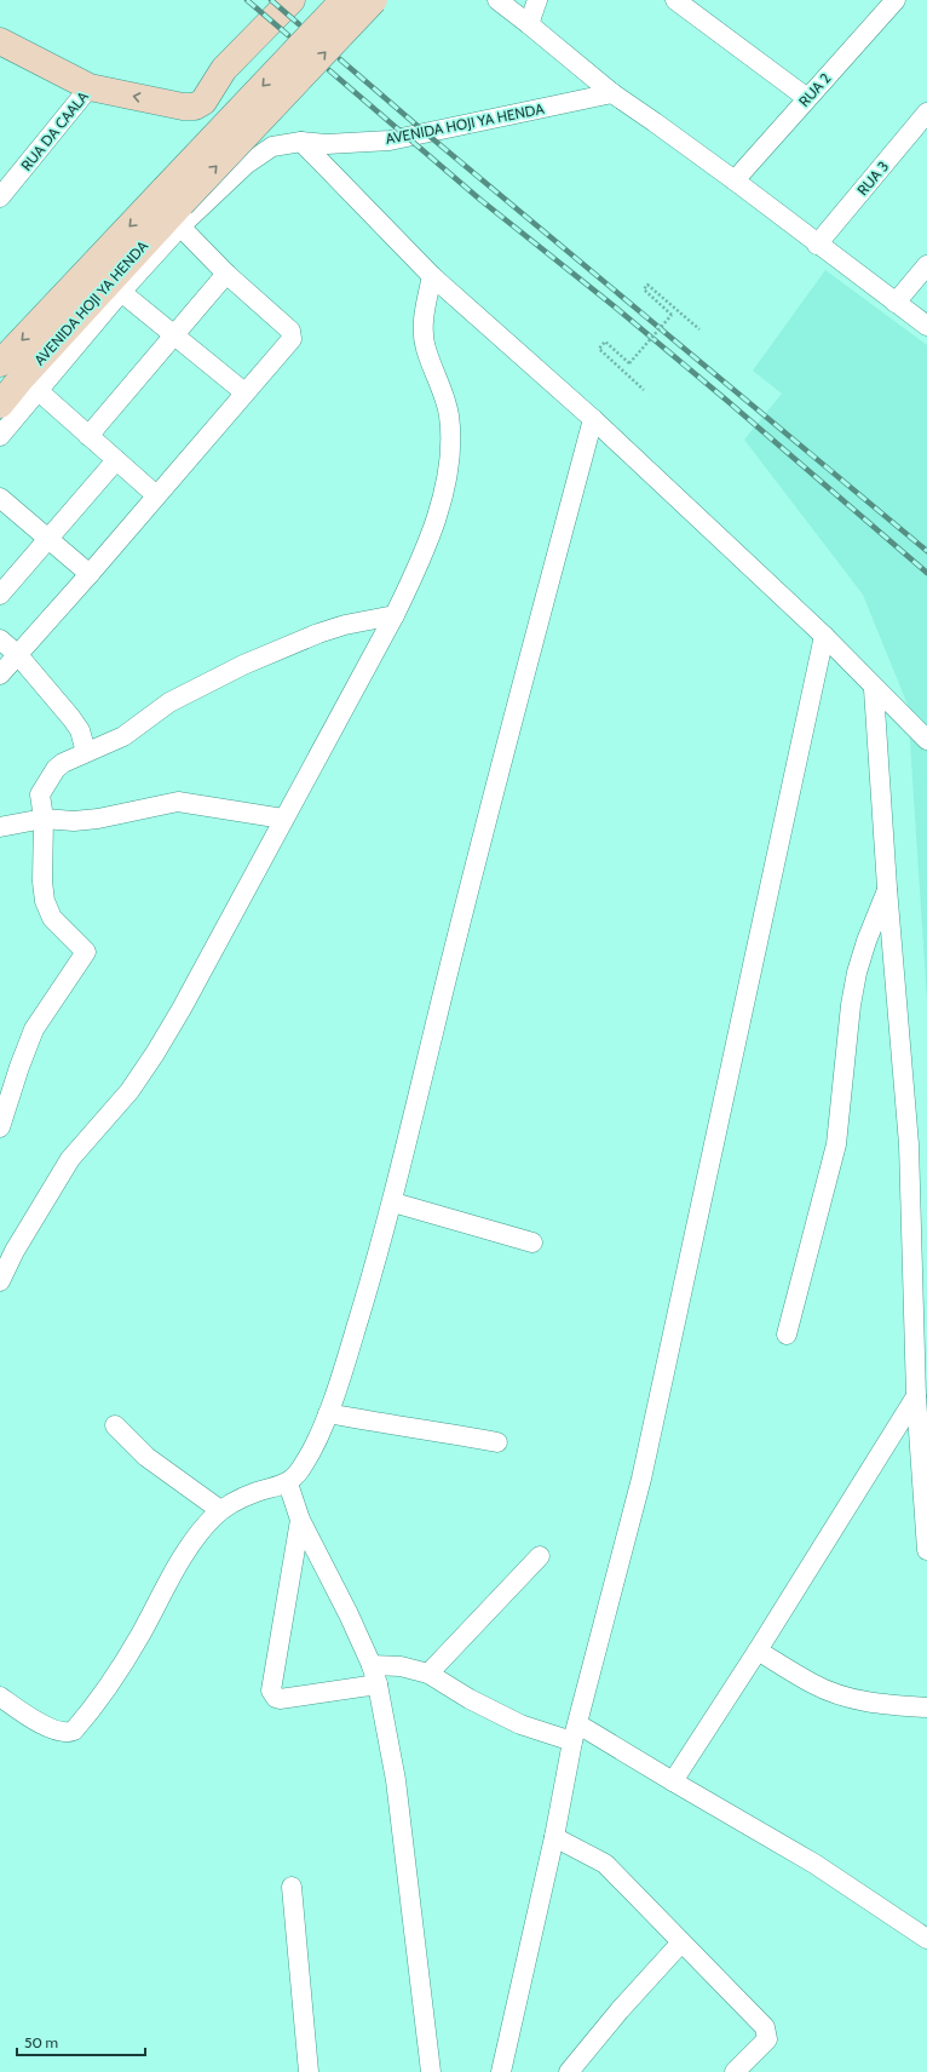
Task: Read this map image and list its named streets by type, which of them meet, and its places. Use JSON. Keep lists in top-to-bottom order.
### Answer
{
  "streets": {
    "main road": ["AVENIDA HOJI YA HENDA"],
    "street": ["RUA 2", "RUA DA CAALA", "RUA 3"]
  },
  "scale_bar": "50 m"
}
